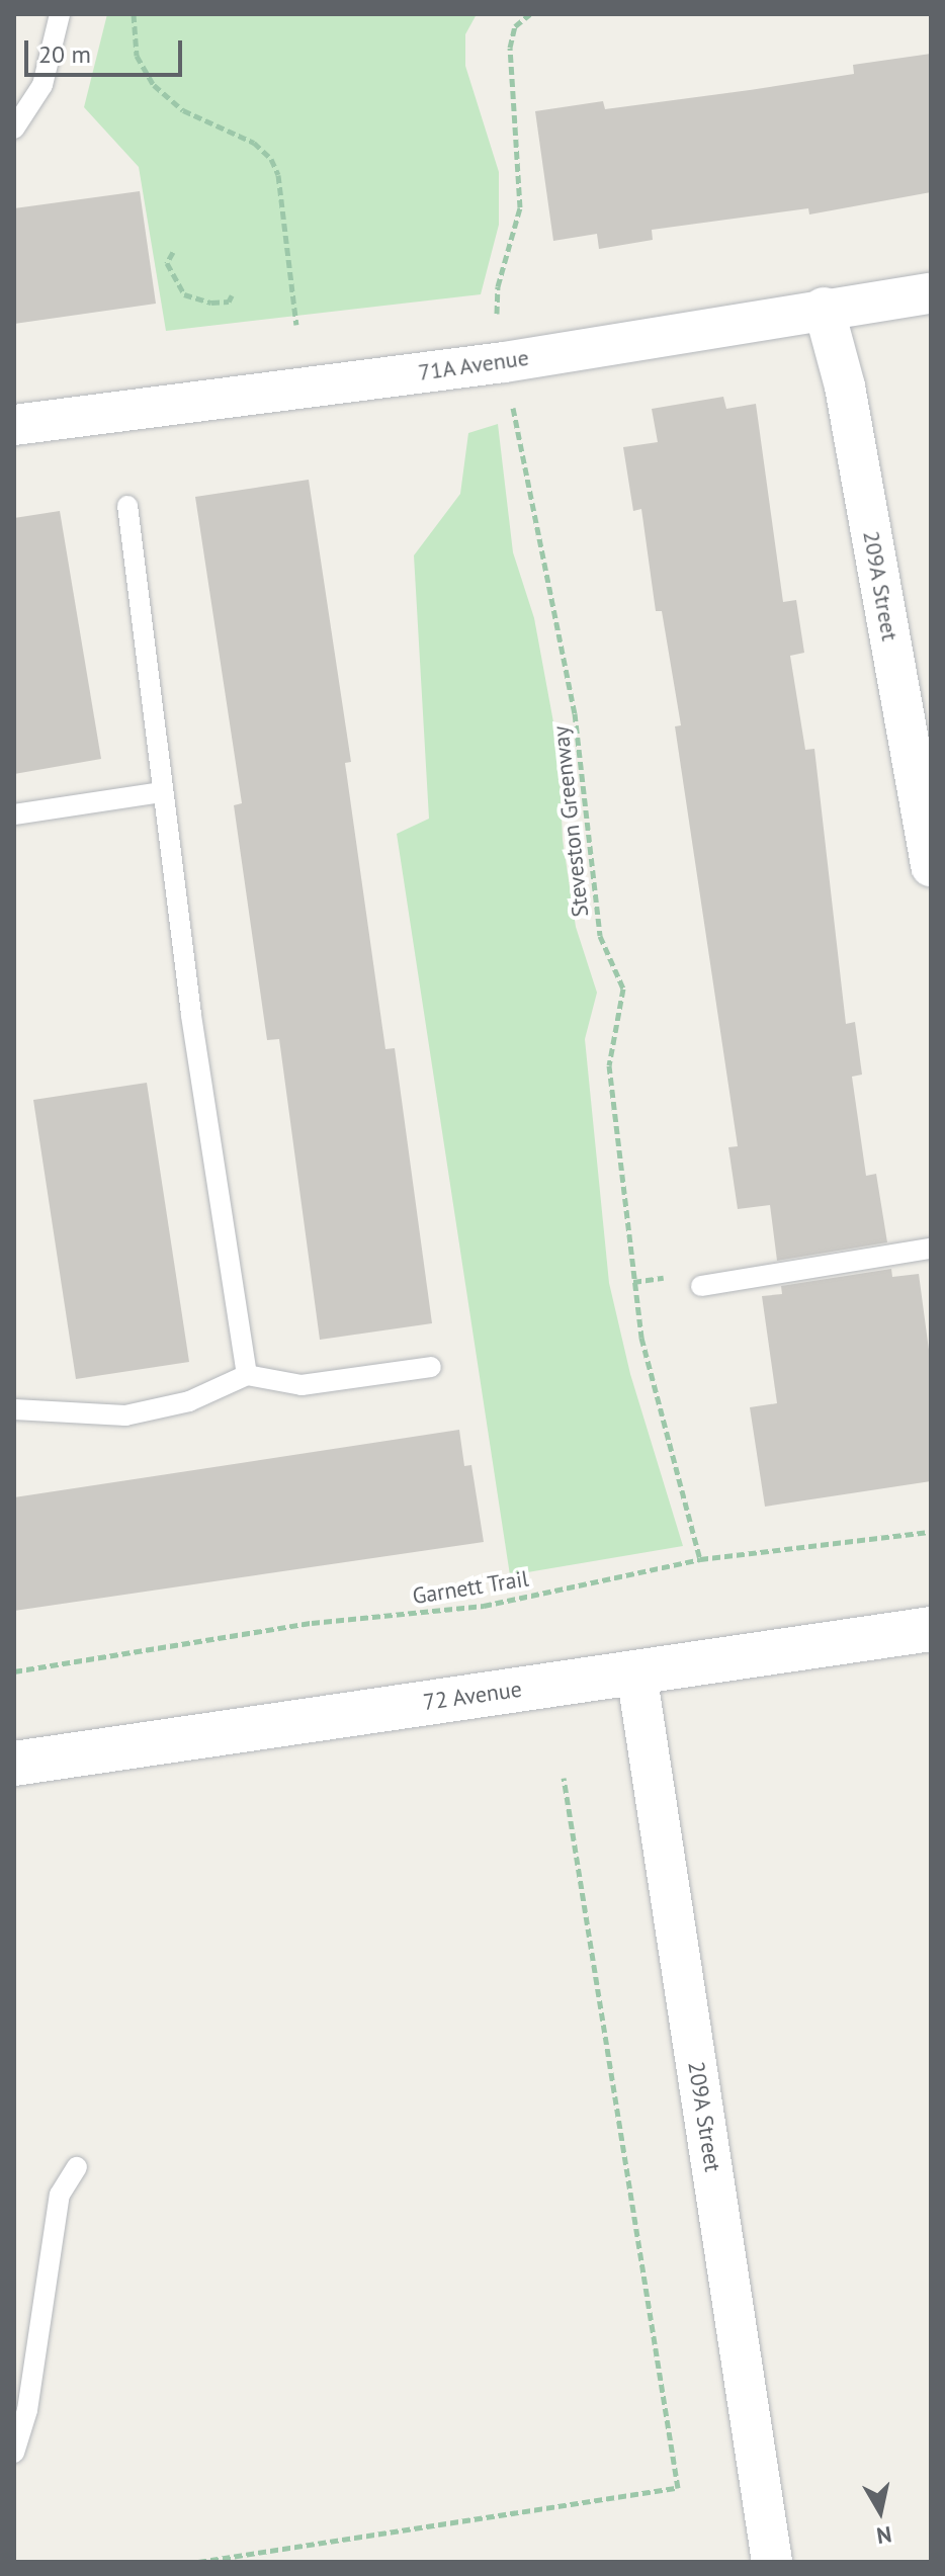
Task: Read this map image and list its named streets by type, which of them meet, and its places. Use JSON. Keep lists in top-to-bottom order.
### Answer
{
  "streets": {
    "main road": ["72 Avenue"],
    "street": ["71A Avenue", "209A Street"],
    "path": ["Steveston Greenway", "Garnett Trail"]
  },
  "crossings": [
    ["71A Avenue", "209A Street"],
    ["71A Avenue", "Steveston Greenway"],
    ["209A Street", "72 Avenue"],
    ["Steveston Greenway", "Garnett Trail"]
  ],
  "scale_bar": "20 m",
  "north": "bottom"
}
